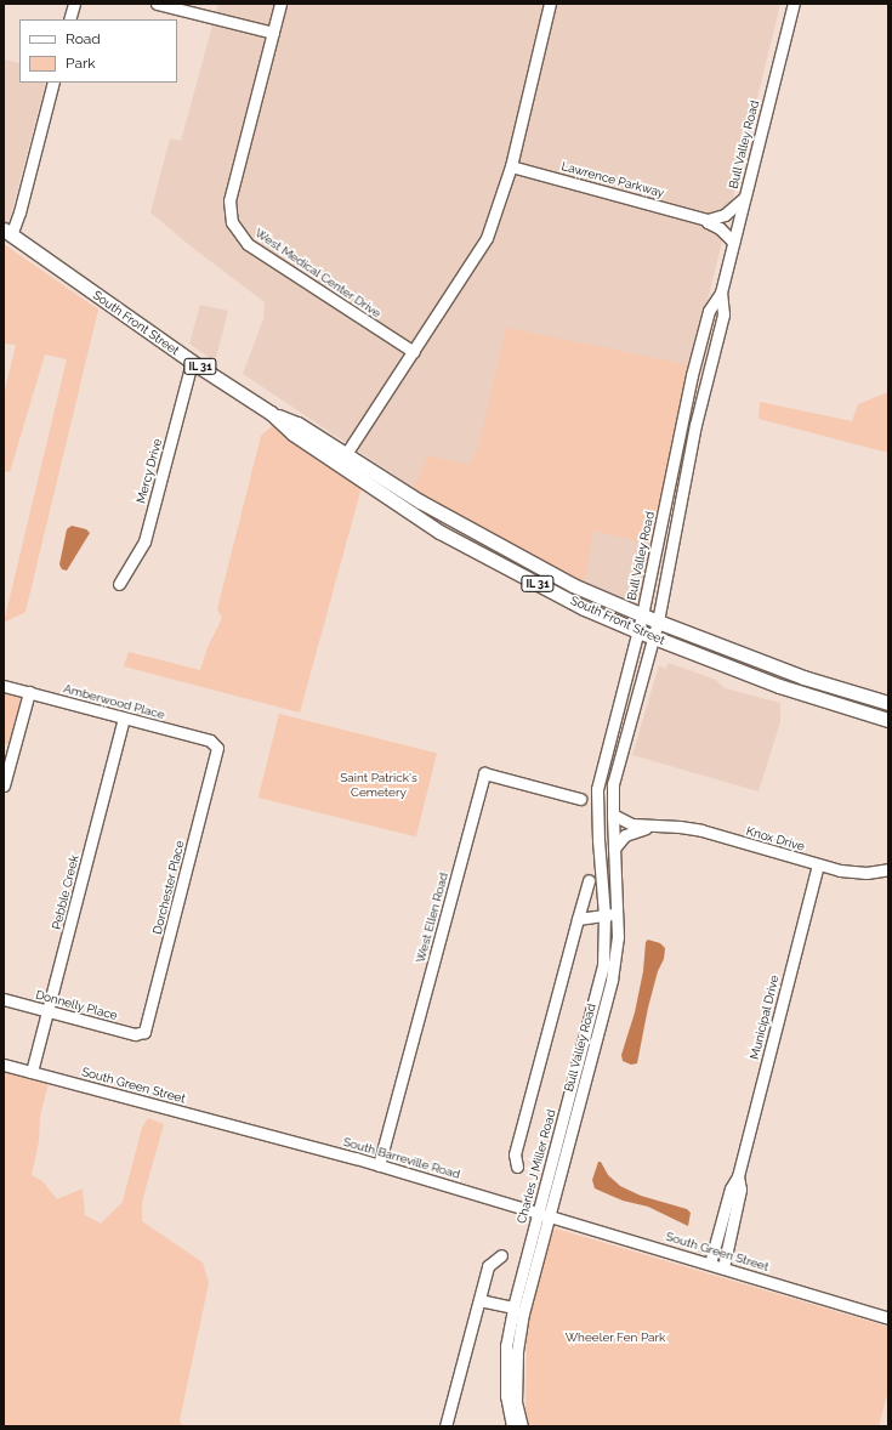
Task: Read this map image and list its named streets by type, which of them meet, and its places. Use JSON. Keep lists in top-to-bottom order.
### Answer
{
  "streets": {
    "main road": ["South Front Street", "IL 31"],
    "street": [
      "Bull Valley Road",
      "Lawrence Parkway",
      "West Medical Center Drive",
      "Mercy Drive",
      "Amberwood Place",
      "Knox Drive",
      "Dorchester Place",
      "Pebble Creek",
      "West Ellen Road",
      "Donnelly Place",
      "Municipal Drive",
      "South Green Street",
      "South Barreville Road",
      "Charles J Miller Road"
    ]
  },
  "crossings": [
    ["Bull Valley Road", "Lawrence Parkway"],
    ["Bull Valley Road", "South Front Street"],
    ["Bull Valley Road", "Knox Drive"],
    ["Bull Valley Road", "South Green Street"],
    ["Bull Valley Road", "Charles J Miller Road"],
    ["South Front Street", "Mercy Drive"],
    ["Amberwood Place", "Dorchester Place"],
    ["Amberwood Place", "Pebble Creek"],
    ["Knox Drive", "Municipal Drive"],
    ["Dorchester Place", "Donnelly Place"],
    ["Pebble Creek", "Donnelly Place"],
    ["Pebble Creek", "South Green Street"],
    ["West Ellen Road", "South Barreville Road"],
    ["Municipal Drive", "South Green Street"],
    ["South Green Street", "South Barreville Road"],
    ["South Green Street", "Charles J Miller Road"],
    ["South Barreville Road", "Charles J Miller Road"]
  ],
  "parks": ["Saint Patrick's Cemetery", "Wheeler Fen Park"],
  "legend": ["Road", "Park"]
}
